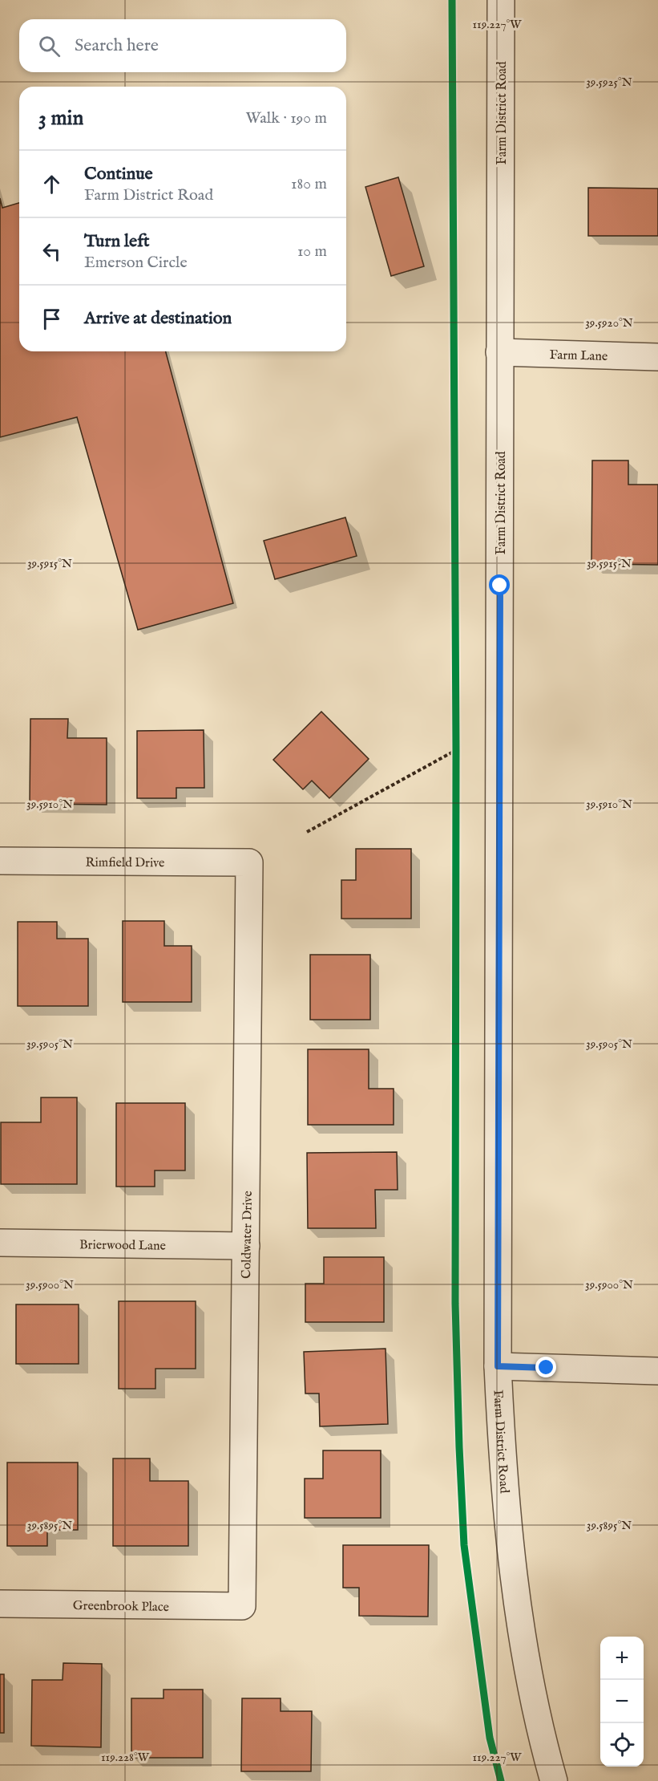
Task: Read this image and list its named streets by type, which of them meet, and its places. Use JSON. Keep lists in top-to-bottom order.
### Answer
{
  "streets": {
    "street": [
      "Farm District Road",
      "Farm Lane",
      "Rimfield Drive",
      "Coldwater Drive",
      "Brierwood Lane",
      "Greenbrook Place"
    ]
  },
  "crossings": [
    ["Farm District Road", "Farm Lane"],
    ["Rimfield Drive", "Coldwater Drive"],
    ["Coldwater Drive", "Brierwood Lane"],
    ["Coldwater Drive", "Greenbrook Place"]
  ],
  "page": {
    "search": "Search here",
    "heading": ["3 min", "Walk · 190 m"],
    "list": [
      ["Continue", "Farm District Road", "180 m"],
      ["Turn left", "Emerson Circle", "10 m"],
      "Arrive at destination"
    ],
    "map_buttons": ["+", "−"]
  },
  "coordinates": [
    "119.227°W",
    "39.5925°N",
    "39.5920°N",
    "39.5915°N",
    "39.5910°N",
    "39.5905°N",
    "39.5900°N",
    "39.5895°N",
    "119.228°W"
  ]
}
